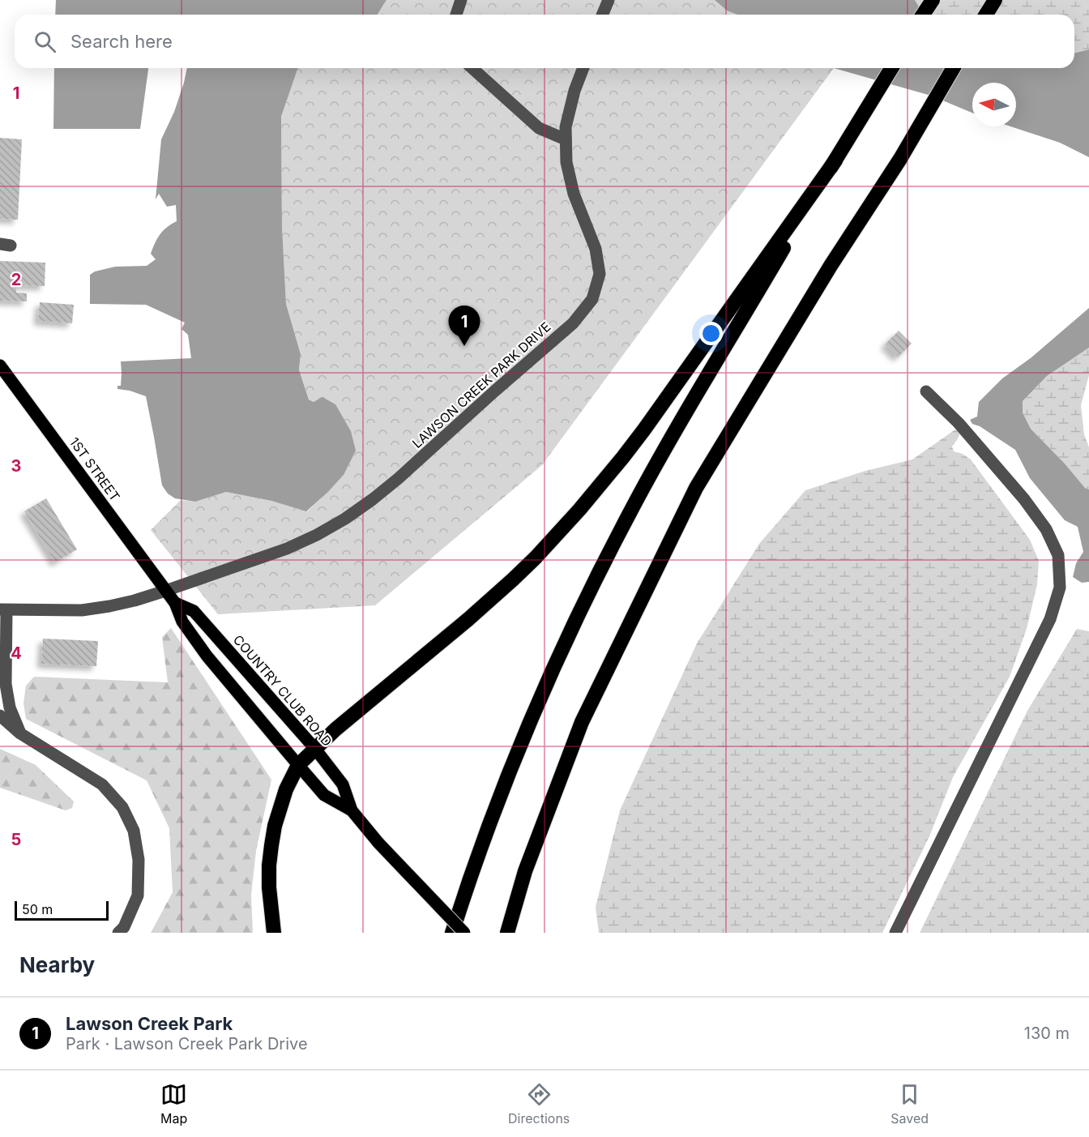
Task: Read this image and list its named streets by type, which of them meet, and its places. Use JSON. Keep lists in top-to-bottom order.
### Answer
{
  "streets": {
    "main road": ["1ST STREET", "COUNTRY CLUB ROAD"],
    "street": ["LAWSON CREEK PARK DRIVE"]
  },
  "crossings": [
    ["LAWSON CREEK PARK DRIVE", "1ST STREET"],
    ["LAWSON CREEK PARK DRIVE", "COUNTRY CLUB ROAD"],
    ["1ST STREET", "COUNTRY CLUB ROAD"]
  ],
  "scale_bar": "50 m",
  "north": "left",
  "page": {
    "search": "Search here",
    "pins": "1",
    "scale": "50 m",
    "heading": "Nearby",
    "list": [
      {
        "mark": "1",
        "name": "Lawson Creek Park",
        "note": "Park · Lawson Creek Park Drive",
        "value": "130 m"
      }
    ],
    "nav": ["Map", "Directions", "Saved"]
  },
  "grid": {
    "rows": [
      "1",
      "2",
      "3",
      "4",
      "5"
    ]
  }
}
